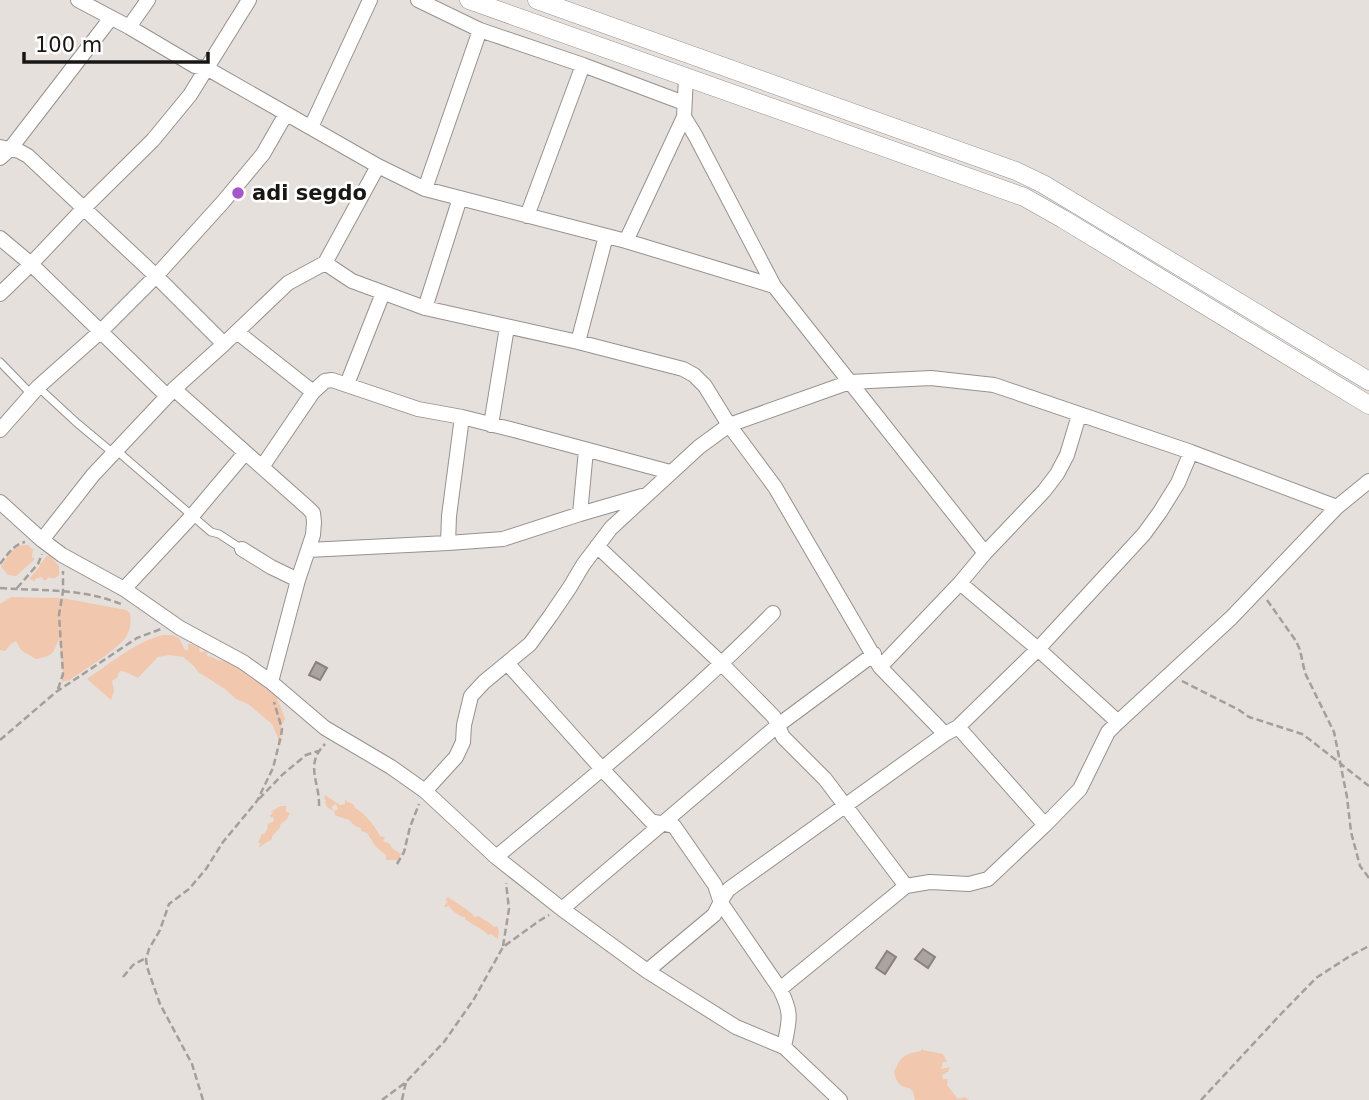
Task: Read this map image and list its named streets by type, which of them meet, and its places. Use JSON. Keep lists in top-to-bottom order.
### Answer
{
  "places": ["adi segdo"],
  "scale_bar": "100 m"
}
